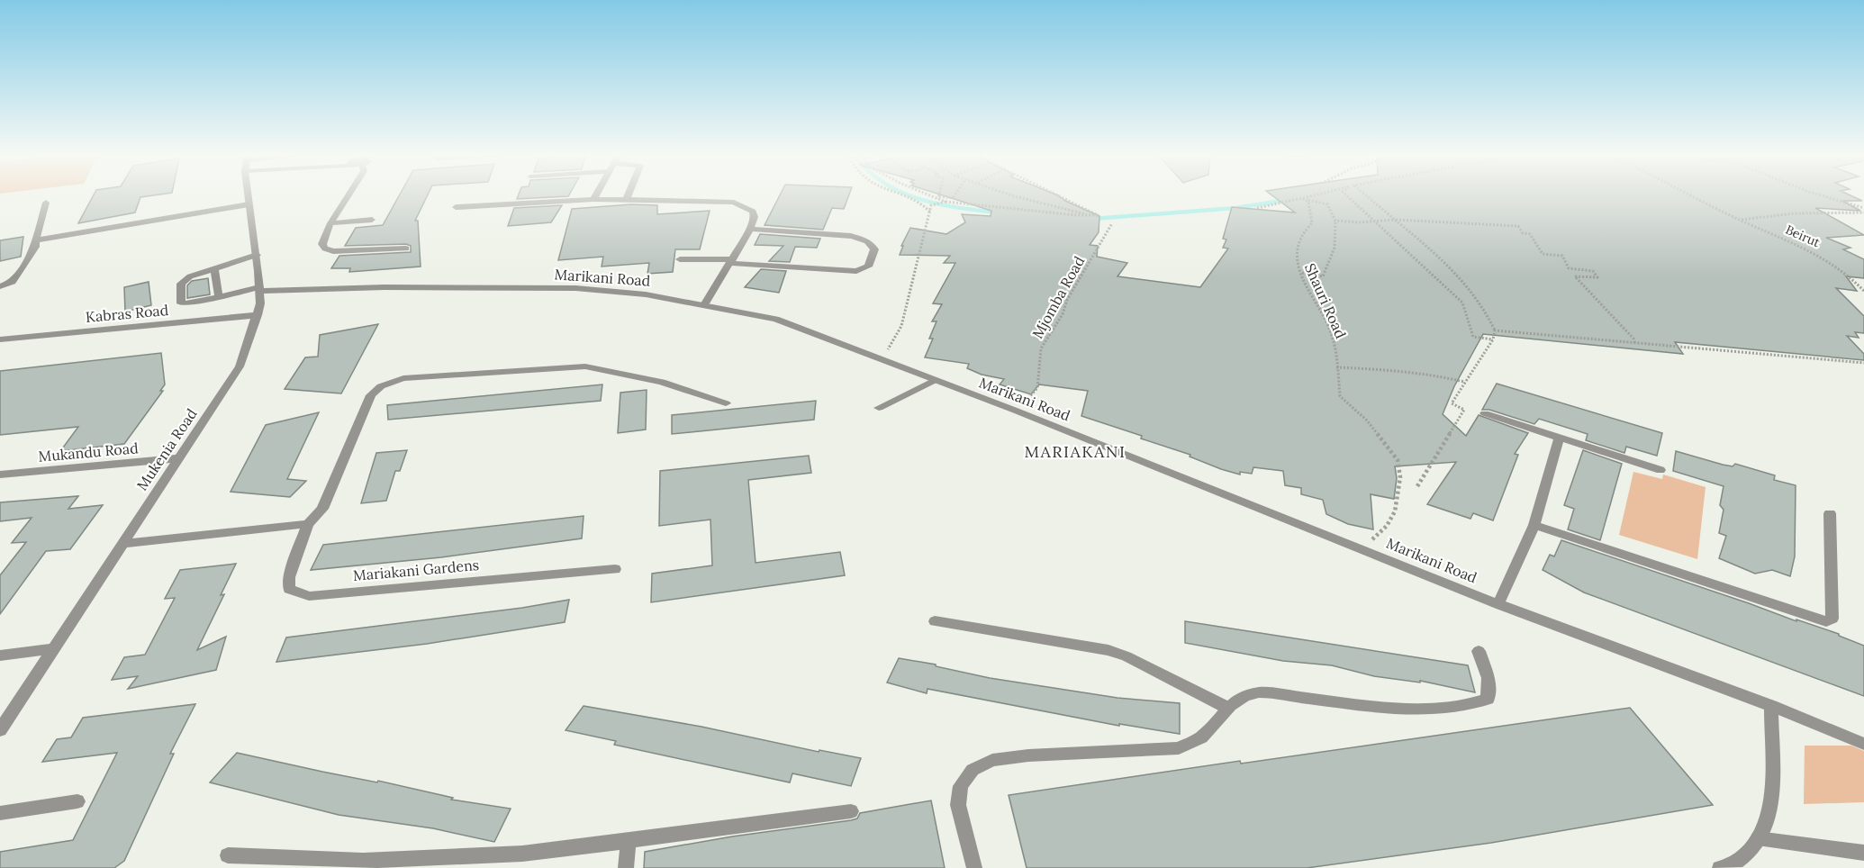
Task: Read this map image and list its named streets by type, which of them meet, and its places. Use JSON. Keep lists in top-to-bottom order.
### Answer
{
  "streets": {
    "street": [
      "Marikani Road",
      "Kabras Road",
      "Mukenia Road",
      "Mukandu Road",
      "Mariakani Gardens"
    ],
    "path": ["Beirut", "Mjomba Road", "Shauri Road"]
  },
  "crossings": [
    ["Marikani Road", "Mjomba Road"],
    ["Marikani Road", "Mukenia Road"],
    ["Kabras Road", "Mukenia Road"],
    ["Mukenia Road", "Mukandu Road"]
  ],
  "districts": ["MARIAKANI"]
}
